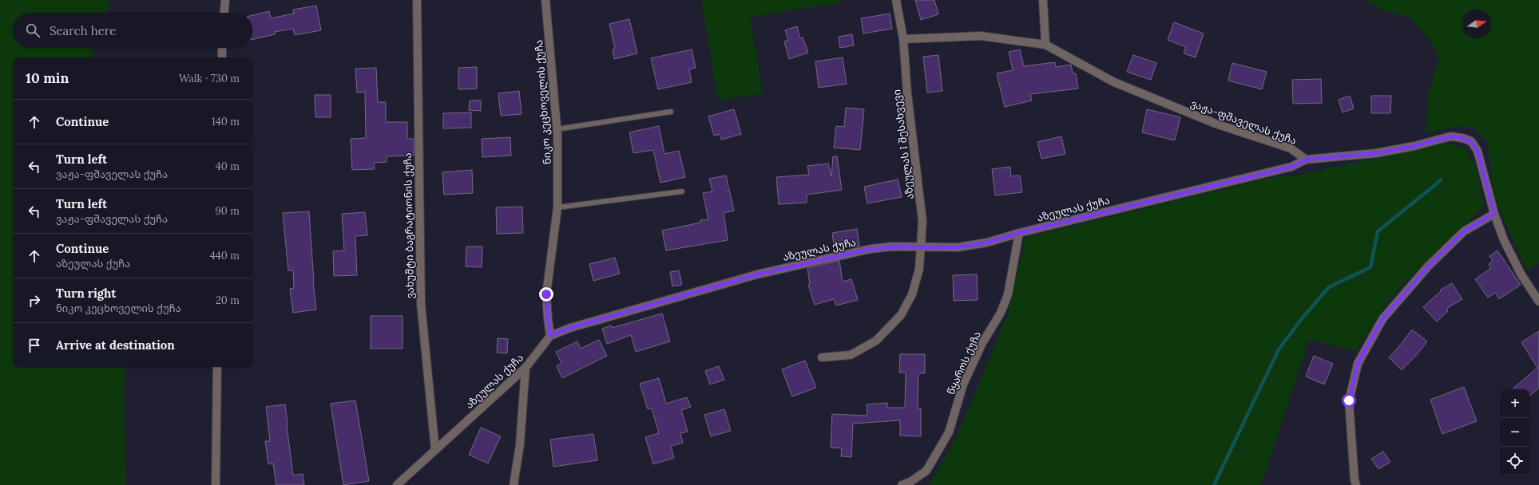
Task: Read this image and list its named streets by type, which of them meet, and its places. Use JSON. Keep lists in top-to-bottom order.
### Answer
{
  "streets": {
    "street": [
      "ნიკო კეცხოველის ქუჩა",
      "ვაჟა-ფშაველას ქუჩა",
      "აზეულას I შესახვევი",
      "აზეულას ქუჩა",
      "ვახუშტი ბაგრატიონის ქუჩა",
      "წყაროს ქუჩა"
    ]
  },
  "crossings": [
    ["ნიკო კეცხოველის ქუჩა", "აზეულას ქუჩა"],
    ["ვაჟა-ფშაველას ქუჩა", "აზეულას I შესახვევი"],
    ["ვაჟა-ფშაველას ქუჩა", "აზეულას ქუჩა"],
    ["აზეულას I შესახვევი", "აზეულას ქუჩა"],
    ["აზეულას ქუჩა", "ვახუშტი ბაგრატიონის ქუჩა"],
    ["აზეულას ქუჩა", "წყაროს ქუჩა"]
  ],
  "north": "right",
  "page": {
    "search": "Search here",
    "heading": ["10 min", "Walk · 730 m"],
    "list": [
      ["Continue", "140 m"],
      ["Turn left", "ვაჟა-ფშაველას ქუჩა", "40 m"],
      ["Turn left", "ვაჟა-ფშაველას ქუჩა", "90 m"],
      ["Continue", "აზეულას ქუჩა", "440 m"],
      ["Turn right", "ნიკო კეცხოველის ქუჩა", "20 m"],
      "Arrive at destination"
    ],
    "map_buttons": ["+", "−"]
  }
}
